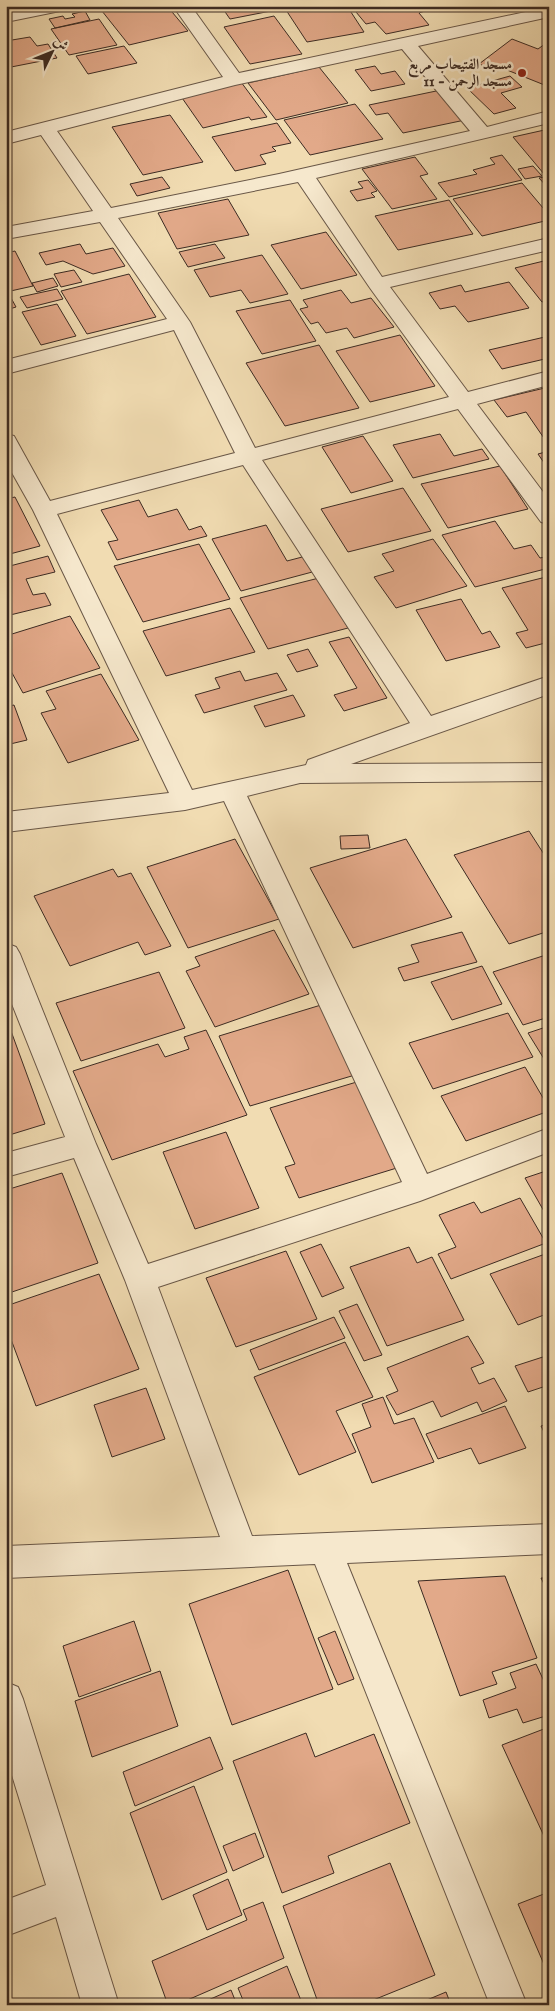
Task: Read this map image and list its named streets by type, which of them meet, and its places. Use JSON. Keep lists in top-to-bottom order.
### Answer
{
  "places": ["مسجد الفتيحاب مربع 11 - مسجد الرحمن"],
  "north": "top right"
}
